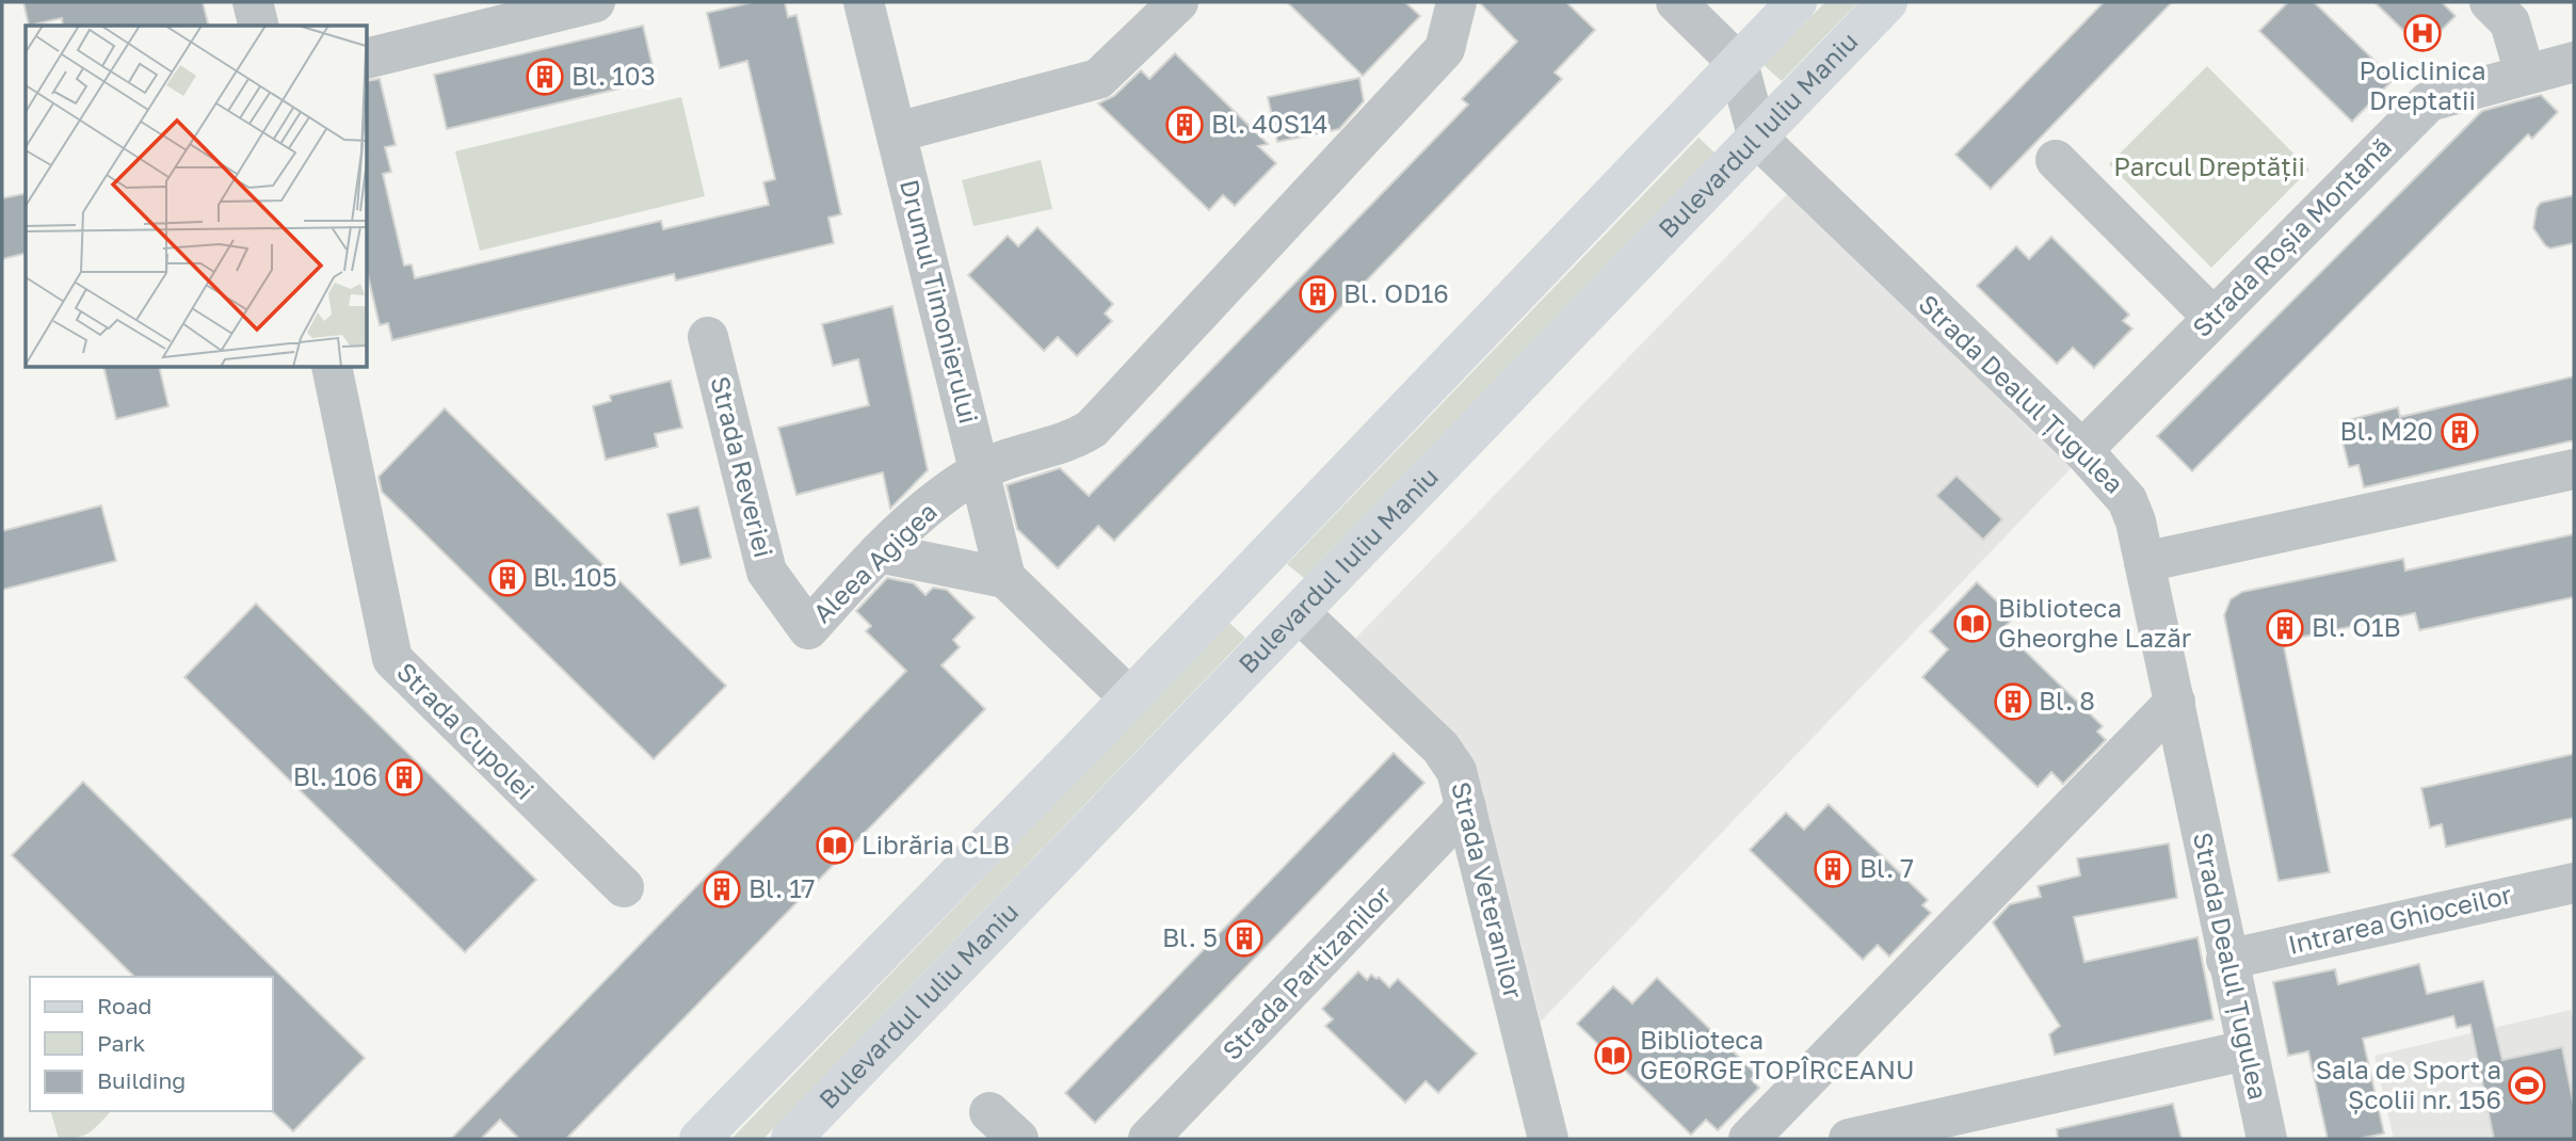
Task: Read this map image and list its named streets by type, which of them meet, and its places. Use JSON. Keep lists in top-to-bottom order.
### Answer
{
  "streets": {
    "main road": ["Bulevardul Iuliu Maniu"],
    "street": [
      "Strada Roșia Montană",
      "Drumul Timonierului",
      "Strada Dealul Țugulea",
      "Strada Reveriei",
      "Aleea Agigea",
      "Strada Cupolei",
      "Strada Veteranilor",
      "Intrarea Ghioceilor",
      "Strada Partizanilor"
    ]
  },
  "crossings": [
    ["Bulevardul Iuliu Maniu", "Strada Dealul Țugulea"],
    ["Bulevardul Iuliu Maniu", "Strada Veteranilor"],
    ["Strada Roșia Montană", "Strada Dealul Țugulea"],
    ["Drumul Timonierului", "Aleea Agigea"],
    ["Strada Dealul Țugulea", "Intrarea Ghioceilor"],
    ["Strada Reveriei", "Aleea Agigea"],
    ["Strada Veteranilor", "Strada Partizanilor"]
  ],
  "parks": ["Parcul Dreptății"],
  "places": {
    "hospital": ["Policlinica Dreptatii"],
    "building": [
      "Bl. 103",
      "Bl. 40S14",
      "Bl. OD16",
      "Bl. M20",
      "Bl. 105",
      "Bl. O1B",
      "Bl. 8",
      "Bl. 106",
      "Bl. 7",
      "Bl. 17",
      "Bl. 5"
    ],
    "library": ["Biblioteca Gheorghe Lazăr", "Librăria CLB", "Biblioteca GEORGE TOPÎRCEANU"],
    "sports": ["Sala de Sport a Școlii nr. 156"]
  },
  "legend": ["Road", "Park", "Building"]
}
